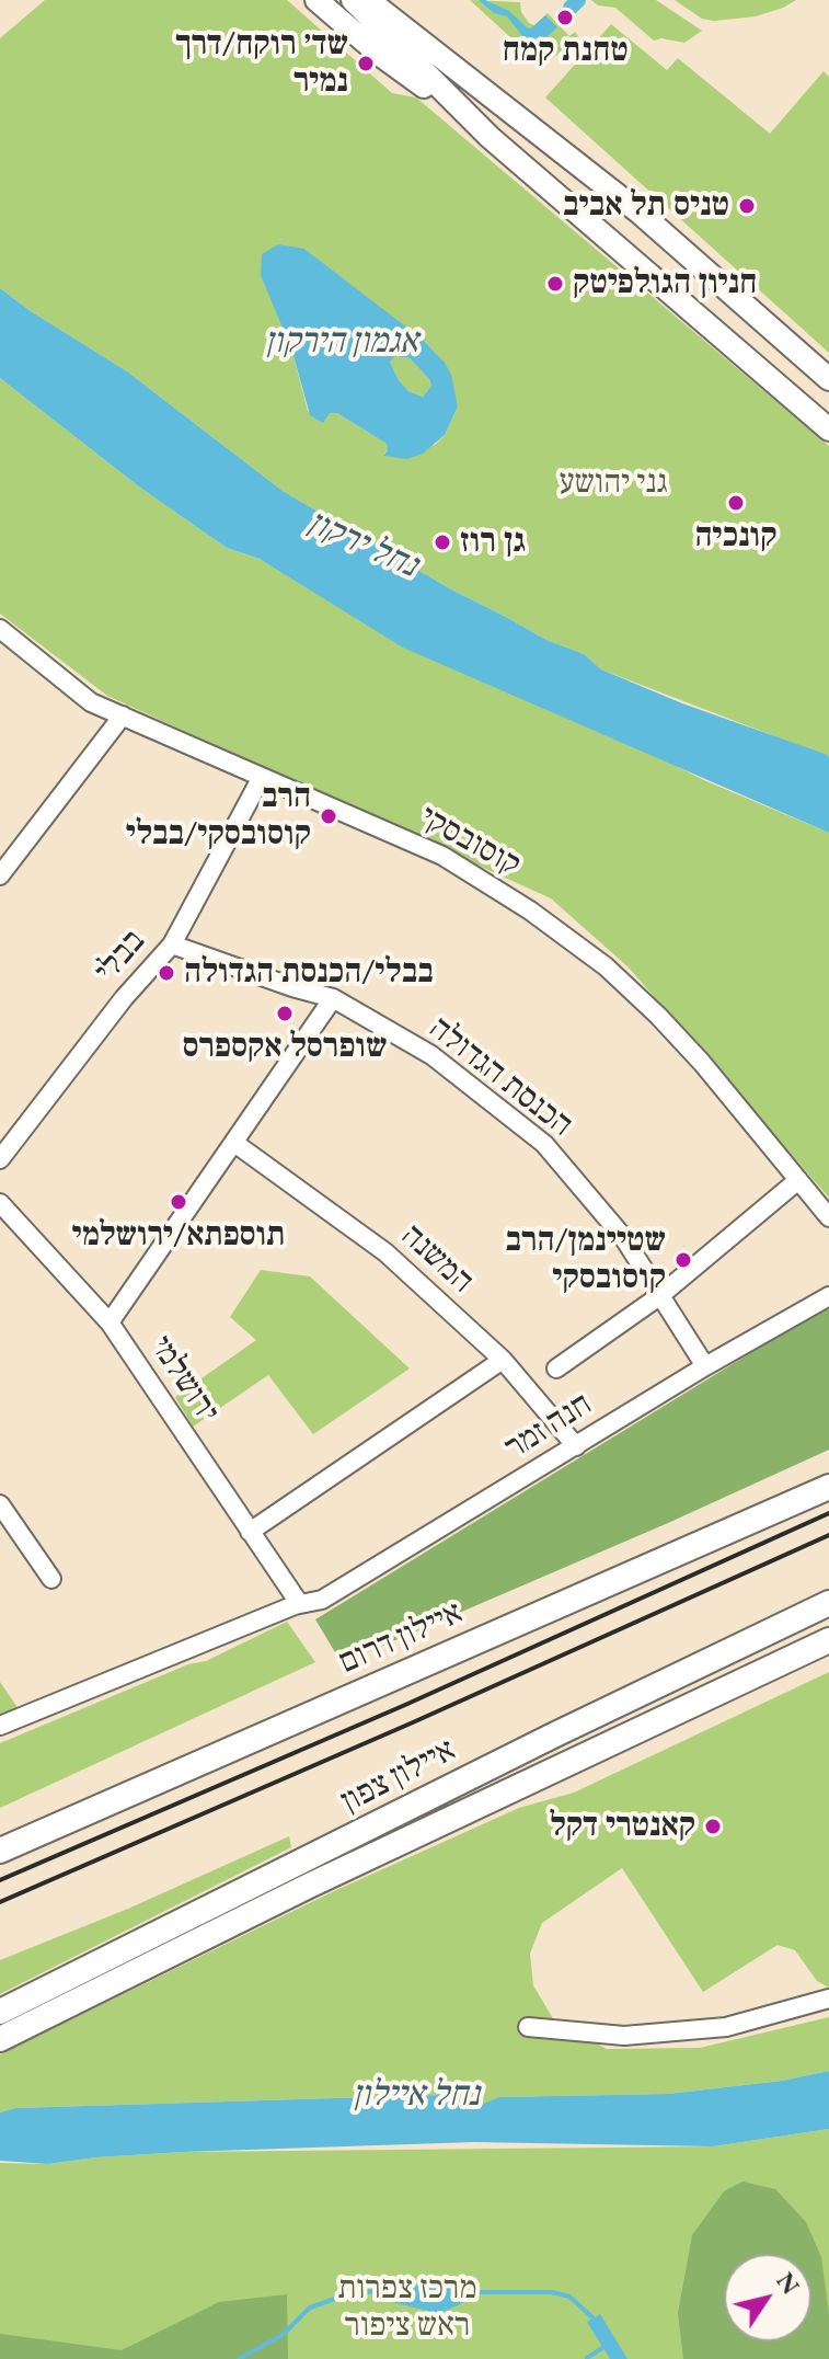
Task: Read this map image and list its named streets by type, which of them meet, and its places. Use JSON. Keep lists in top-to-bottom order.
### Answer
{
  "streets": {
    "highway": ["איילון דרום", "איילון צפון"],
    "street": [
      "קוסובסקי",
      "בבלי",
      "הכנסת הגדולה",
      "המשנה",
      "ירושלמי",
      "חנה זמר"
    ]
  },
  "crossings": [
    ["קוסובסקי", "בבלי"],
    ["בבלי", "הכנסת הגדולה"],
    ["הכנסת הגדולה", "חנה זמר"],
    ["המשנה", "חנה זמר"],
    ["ירושלמי", "חנה זמר"]
  ],
  "water": ["אגמון הירקון", "נחל ירקון", "נחל איילון"],
  "parks": ["גני יהושע", "מרכז צפרות ראש ציפור"],
  "places": [
    "טחנת קמח",
    "שד׳ רוקח/דרך נמיר",
    "טניס תל אביב",
    "חניון הגולפיטק",
    "קונכיה",
    "גן רוז",
    "הרב קוסובסקי/בבלי",
    "בבלי/הכנסת הגדולה",
    "שופרסל אקספרס",
    "תוספתא/ירושלמי",
    "שטיינמן/הרב קוסובסקי",
    "קאנטרי דקל"
  ],
  "north": "top right"
}
